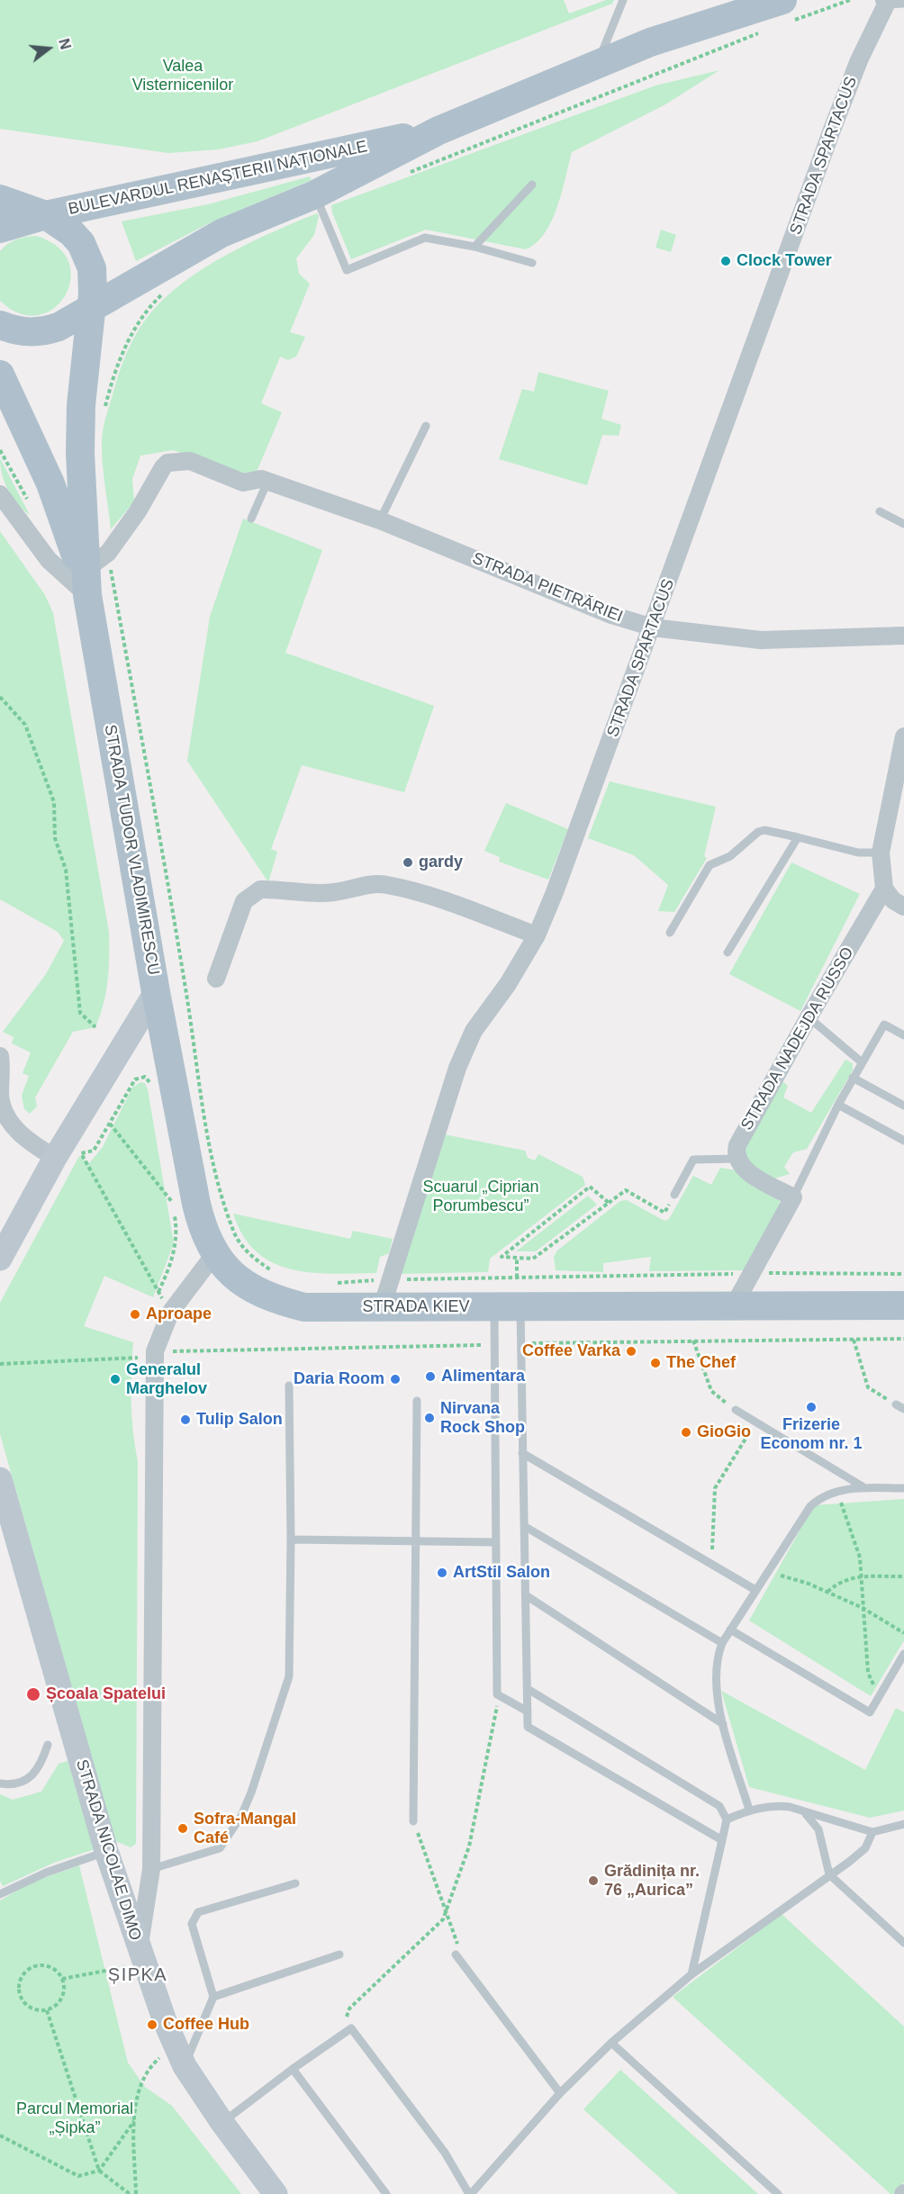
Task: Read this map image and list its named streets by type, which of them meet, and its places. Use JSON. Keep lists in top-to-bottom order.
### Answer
{
  "streets": {
    "main road": [
      "BULEVARDUL RENAȘTERII NAȚIONALE",
      "STRADA TUDOR VLADIMIRESCU",
      "STRADA KIEV",
      "STRADA NICOLAE DIMO"
    ],
    "street": ["STRADA SPARTACUS", "STRADA PIETRĂRIEI", "STRADA NADEJDA RUSSO"]
  },
  "crossings": [
    ["STRADA SPARTACUS", "STRADA PIETRĂRIEI"],
    ["STRADA SPARTACUS", "STRADA KIEV"],
    ["BULEVARDUL RENAȘTERII NAȚIONALE", "STRADA TUDOR VLADIMIRESCU"],
    ["STRADA PIETRĂRIEI", "STRADA TUDOR VLADIMIRESCU"],
    ["STRADA TUDOR VLADIMIRESCU", "STRADA KIEV"]
  ],
  "districts": ["ȘIPKA"],
  "parks": ["Valea Visternicenilor", "Scuarul „Ciprian Porumbescu”", "Parcul Memorial „Șipka”"],
  "places": [
    "Clock Tower",
    "gardy",
    "Aproape",
    "Coffee Varka",
    "The Chef",
    "Alimentara",
    "Generalul Marghelov",
    "Daria Room",
    "Frizerie Econom nr. 1",
    "Nirvana Rock Shop",
    "Tulip Salon",
    "GioGio",
    "ArtStil Salon",
    "Școala Spatelui",
    "Sofra-Mangal Café",
    "Grădinița nr. 76 „Aurica”",
    "Coffee Hub"
  ],
  "north": "right"
}
